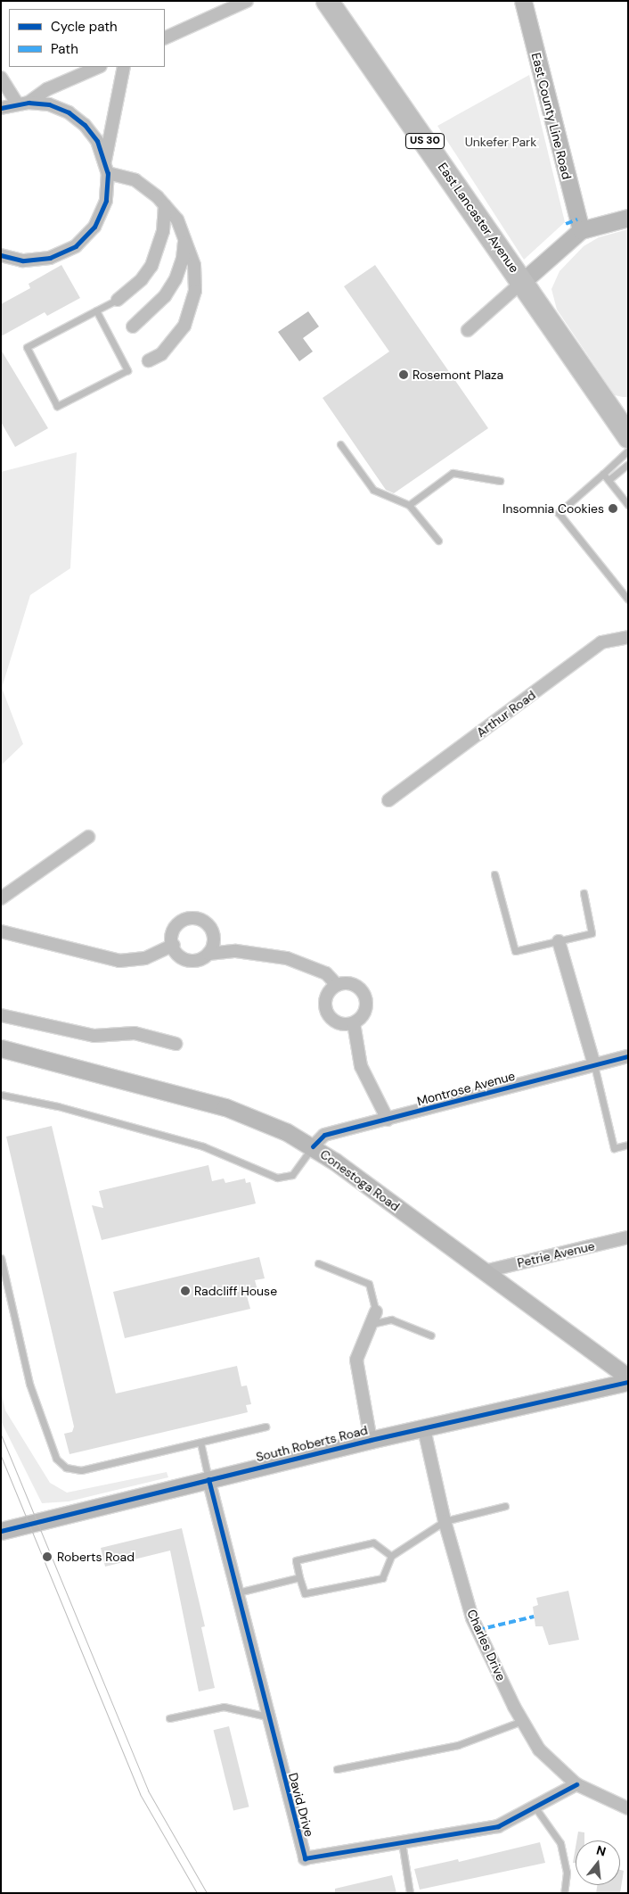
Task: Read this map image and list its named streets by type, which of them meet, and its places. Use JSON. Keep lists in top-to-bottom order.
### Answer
{
  "streets": {
    "highway": ["US 30", "East Lancaster Avenue"],
    "street": [
      "East County Line Road",
      "Arthur Road",
      "Montrose Avenue",
      "Conestoga Road",
      "Petrie Avenue",
      "South Roberts Road",
      "Charles Drive",
      "David Drive"
    ]
  },
  "crossings": [
    ["Montrose Avenue", "Conestoga Road"],
    ["Conestoga Road", "Petrie Avenue"],
    ["South Roberts Road", "Charles Drive"],
    ["South Roberts Road", "David Drive"],
    ["Charles Drive", "David Drive"]
  ],
  "parks": ["Unkefer Park"],
  "places": [
    "Rosemont Plaza",
    "Insomnia Cookies",
    "Radcliff House",
    "Roberts Road"
  ],
  "legend": ["Cycle path", "Path"],
  "north": "top"
}
